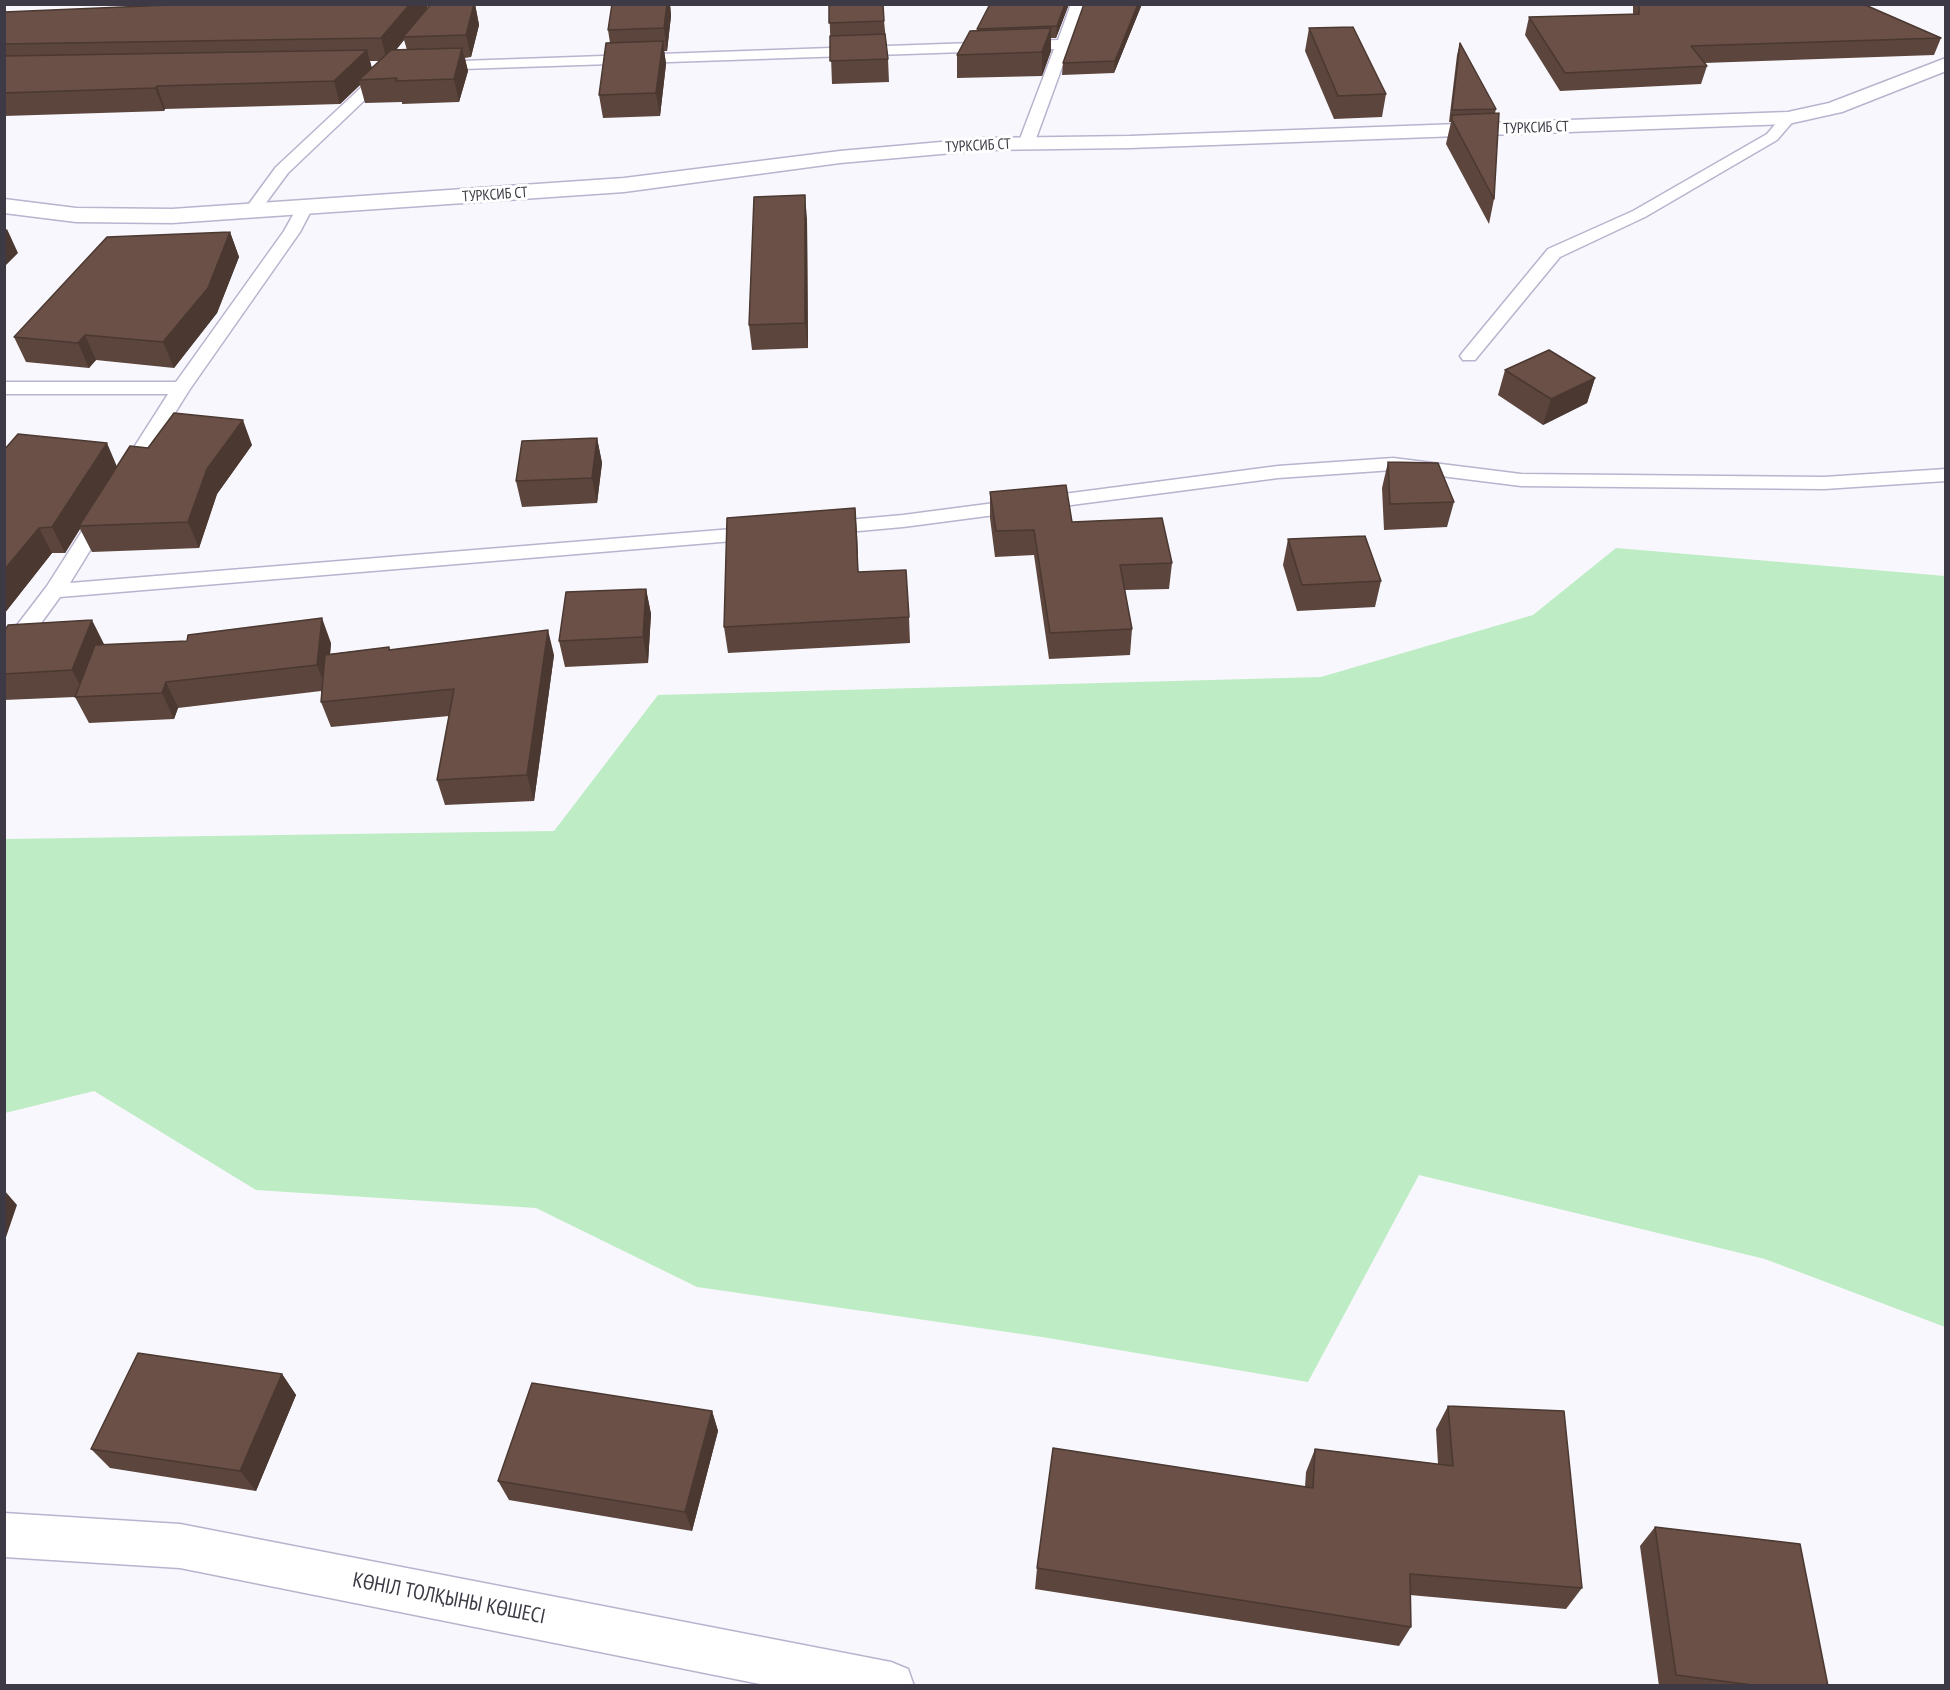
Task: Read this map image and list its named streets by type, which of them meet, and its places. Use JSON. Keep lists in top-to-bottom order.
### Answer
{
  "streets": {
    "street": ["ТУРКСИБ СТ", "КӨНІЛ ТОЛҚЫНЫ КӨШЕСІ"]
  }
}
